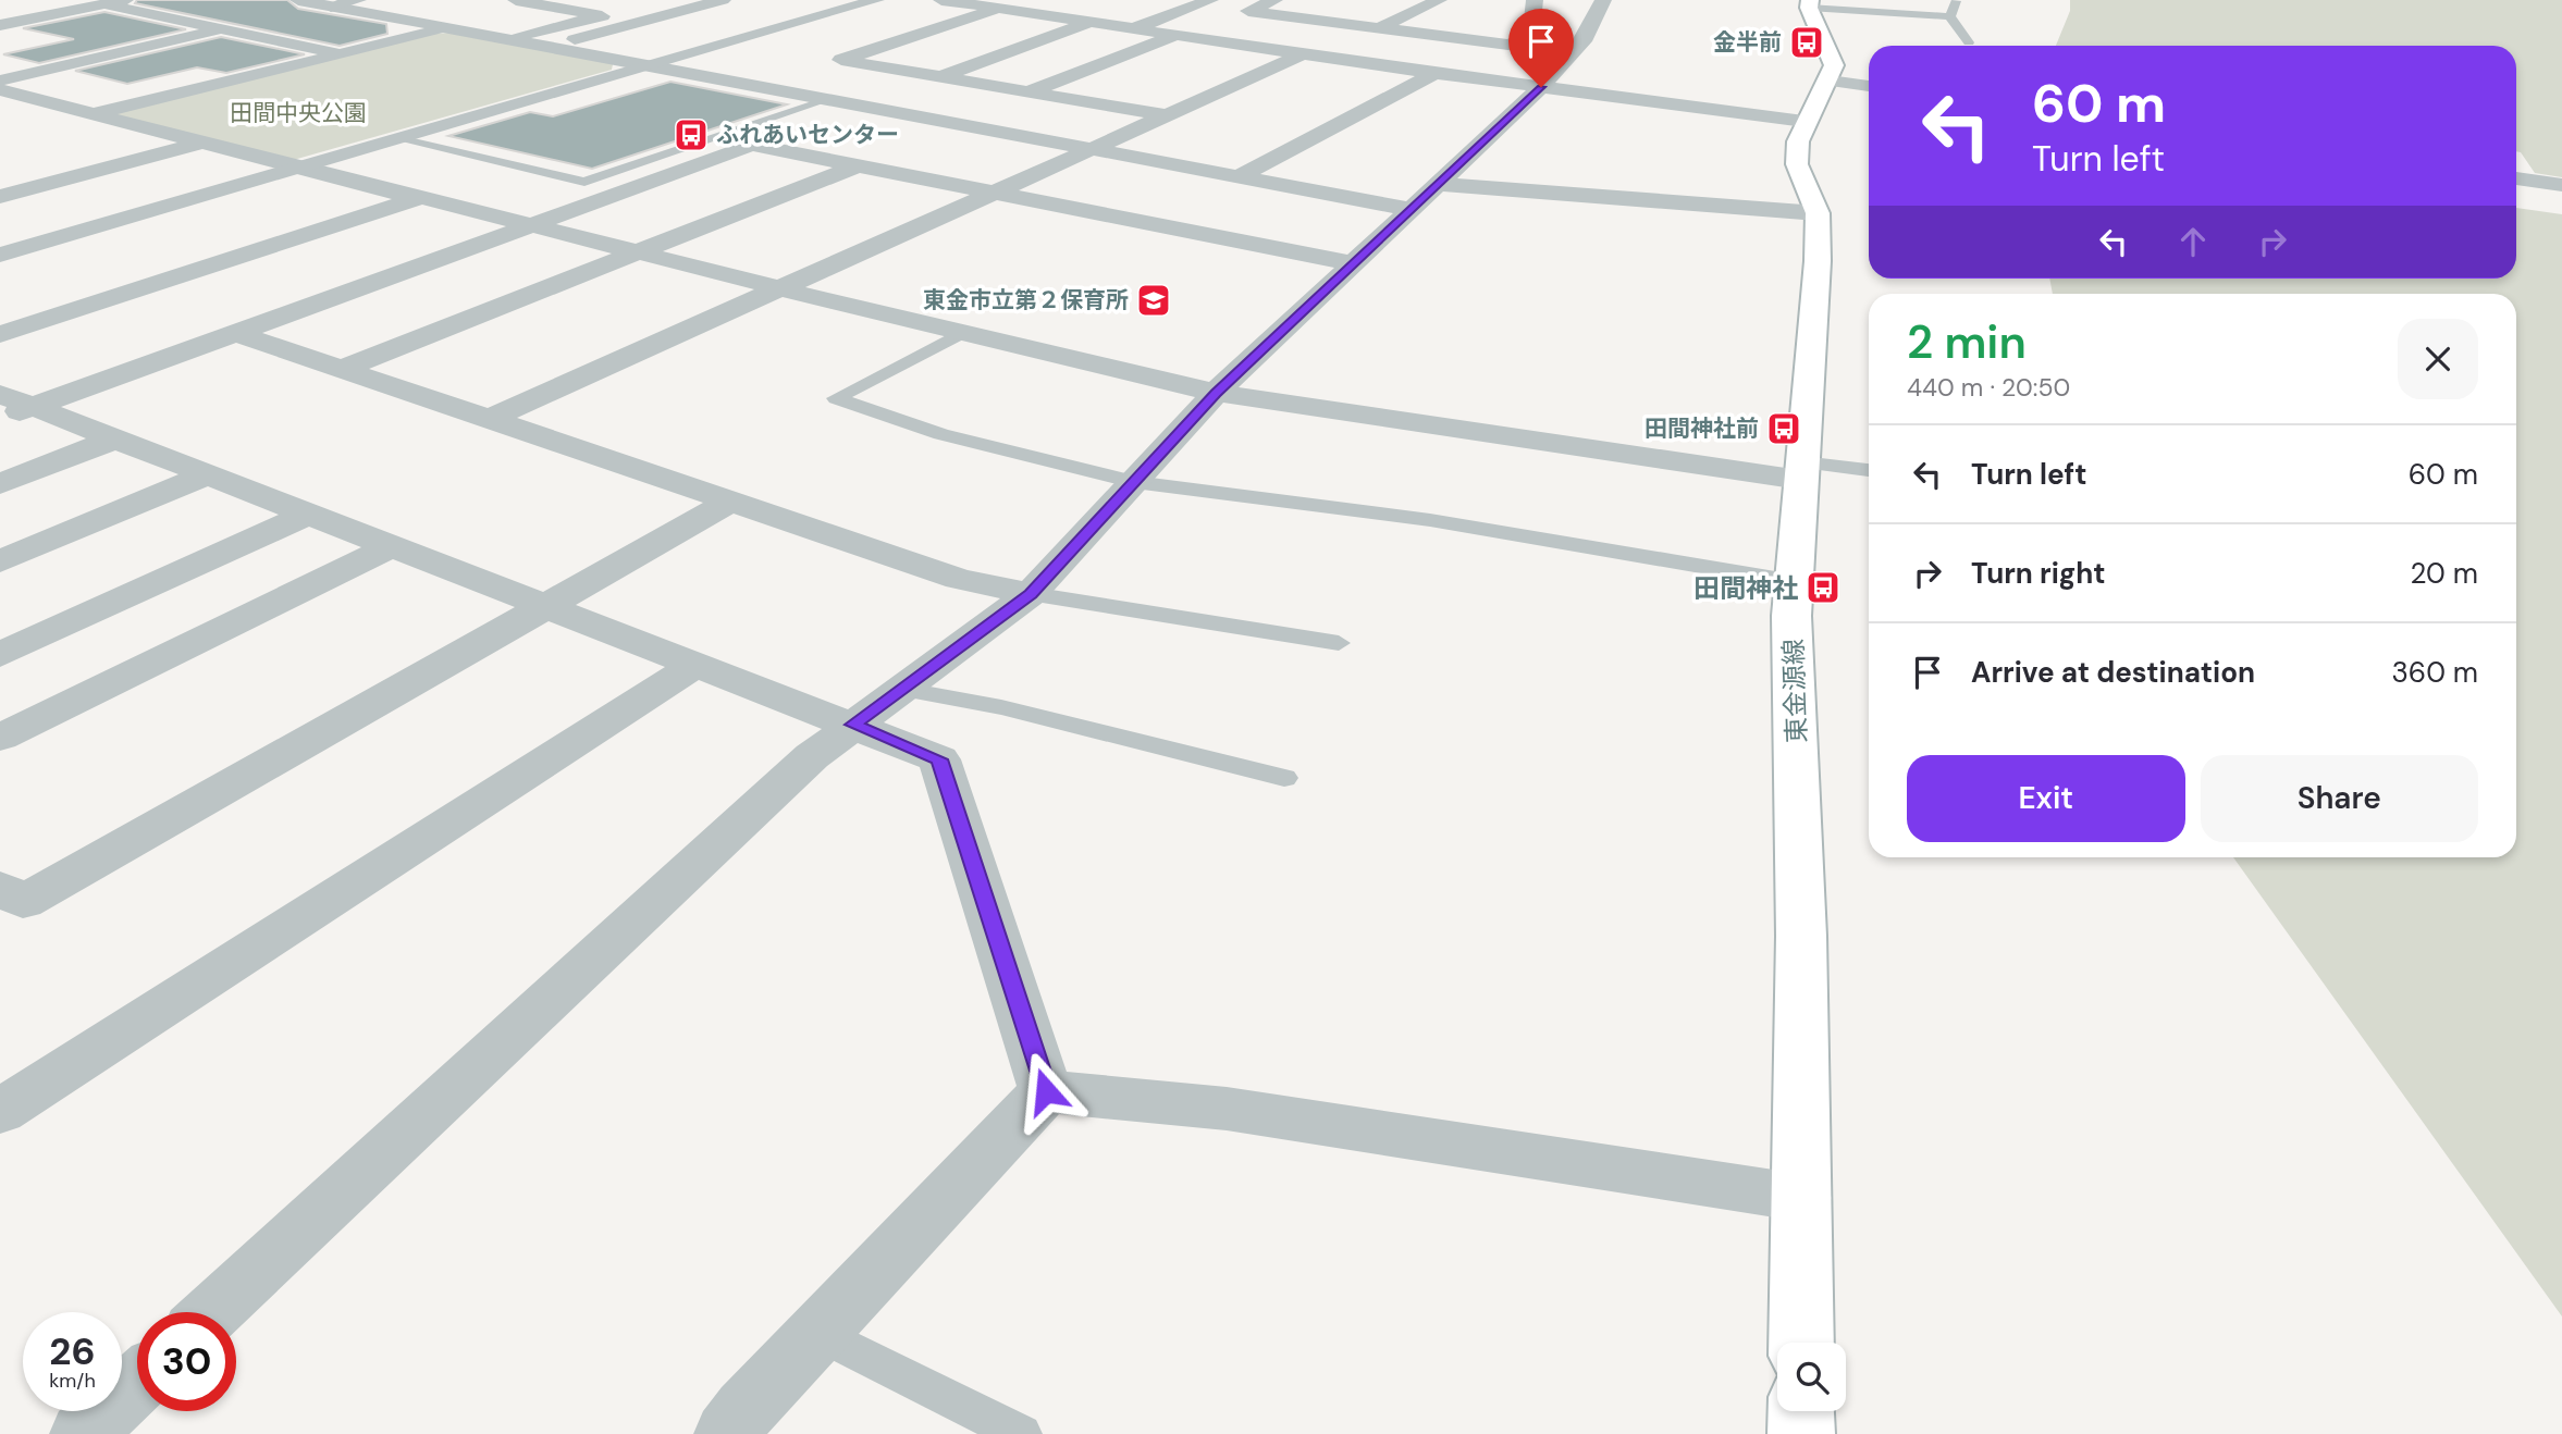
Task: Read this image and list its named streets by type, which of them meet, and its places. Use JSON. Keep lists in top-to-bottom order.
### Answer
{
  "streets": {
    "main road": ["東金源線"]
  },
  "parks": ["田間中央公園"],
  "places": {
    "bus stop": [
      "金半前",
      "ふれあいセンター",
      "田間神社前",
      "田間神社"
    ],
    "school or university": ["東金市立第２保育所"]
  },
  "page": {
    "turn": ["60 m", "Turn left"],
    "heading": ["2 min", "440 m · 20:50"],
    "list": [
      {
        "name": "Turn left",
        "value": "60 m"
      },
      {
        "name": "Turn right",
        "value": "20 m"
      },
      {
        "name": "Arrive at destination",
        "value": "360 m"
      }
    ],
    "buttons": ["Exit", "Share"],
    "speed": "26 km/h",
    "limit": "30"
  }
}
